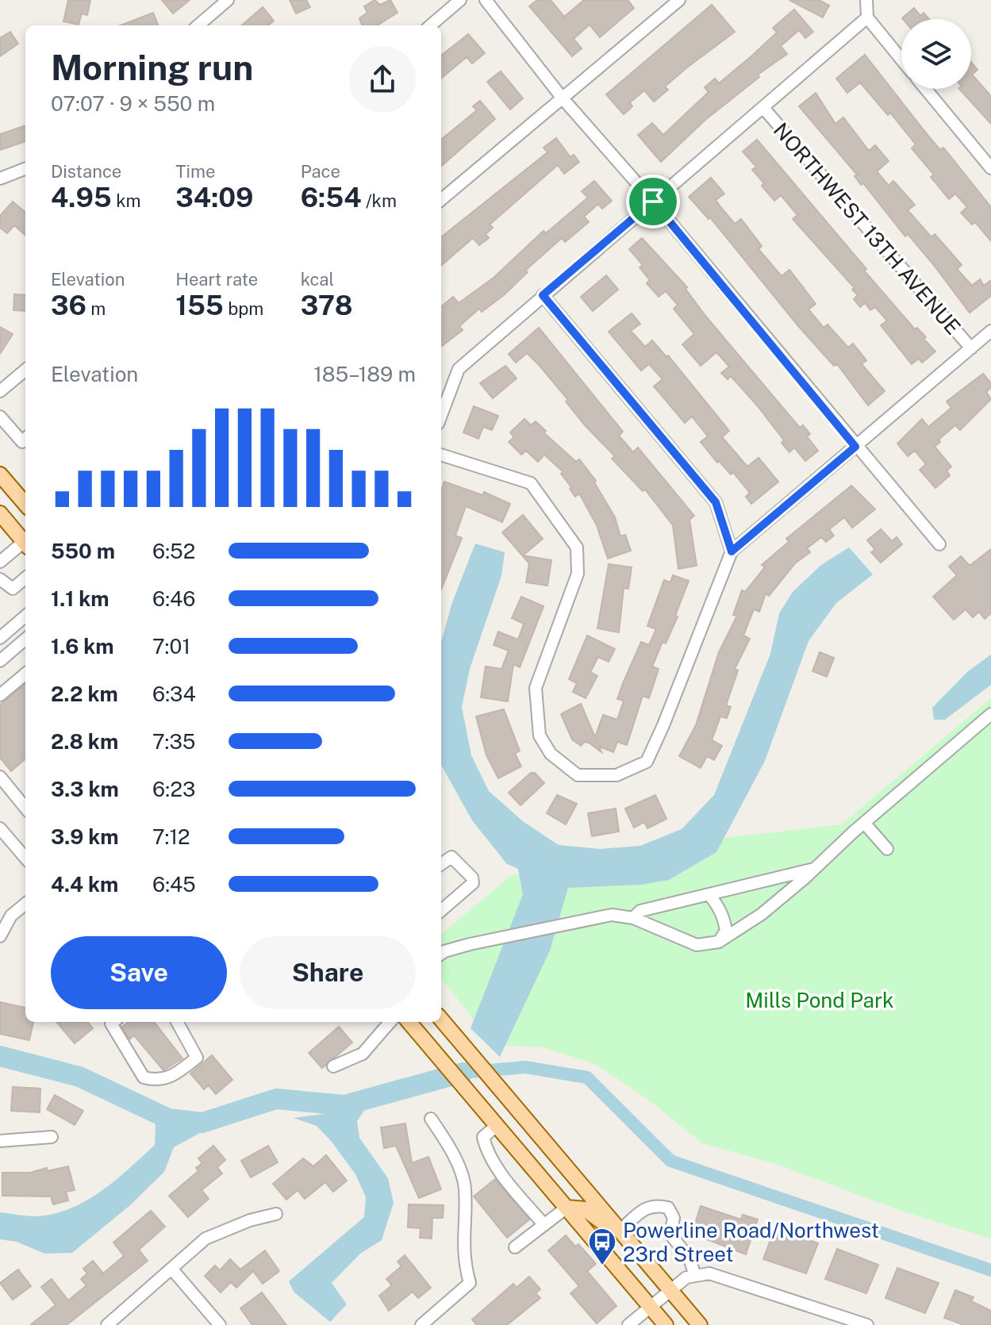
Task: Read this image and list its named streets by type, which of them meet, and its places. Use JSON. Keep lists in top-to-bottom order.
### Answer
{
  "streets": {
    "street": ["NORTHWEST 13TH AVENUE"]
  },
  "parks": ["Mills Pond Park"],
  "places": {
    "bus stop": ["Powerline Road/Northwest 23rd Street"]
  },
  "page": {
    "heading": ["Morning run", "07:07 · 9 × 550 m"],
    "stats": [
      ["Distance", "4.95 km"],
      ["Time", "34:09"],
      ["Pace", "6:54 /km"],
      ["Elevation", "36 m"],
      ["Heart rate", "155 bpm"],
      ["kcal", "378"]
    ],
    "chart": ["Elevation", "185–189 m"],
    "list": [
      {
        "name": "550 m",
        "note": "6:52"
      },
      {
        "name": "1.1 km",
        "note": "6:46"
      },
      {
        "name": "1.6 km",
        "note": "7:01"
      },
      {
        "name": "2.2 km",
        "note": "6:34"
      },
      {
        "name": "2.8 km",
        "note": "7:35"
      },
      {
        "name": "3.3 km",
        "note": "6:23"
      },
      {
        "name": "3.9 km",
        "note": "7:12"
      },
      {
        "name": "4.4 km",
        "note": "6:45"
      }
    ],
    "buttons": ["Save", "Share"]
  }
}
